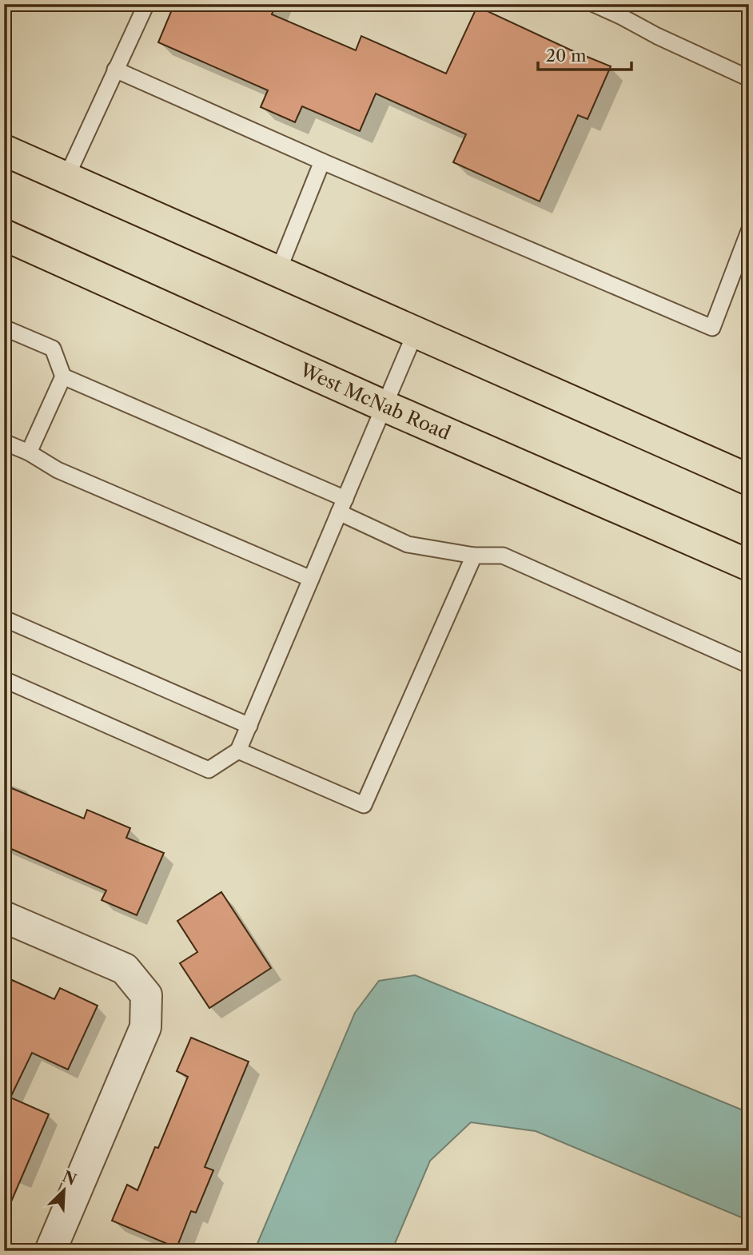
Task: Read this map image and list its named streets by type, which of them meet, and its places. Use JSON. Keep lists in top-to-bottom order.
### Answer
{
  "streets": {
    "main road": ["West McNab Road"]
  },
  "scale_bar": "20 m",
  "north": "top right"
}
